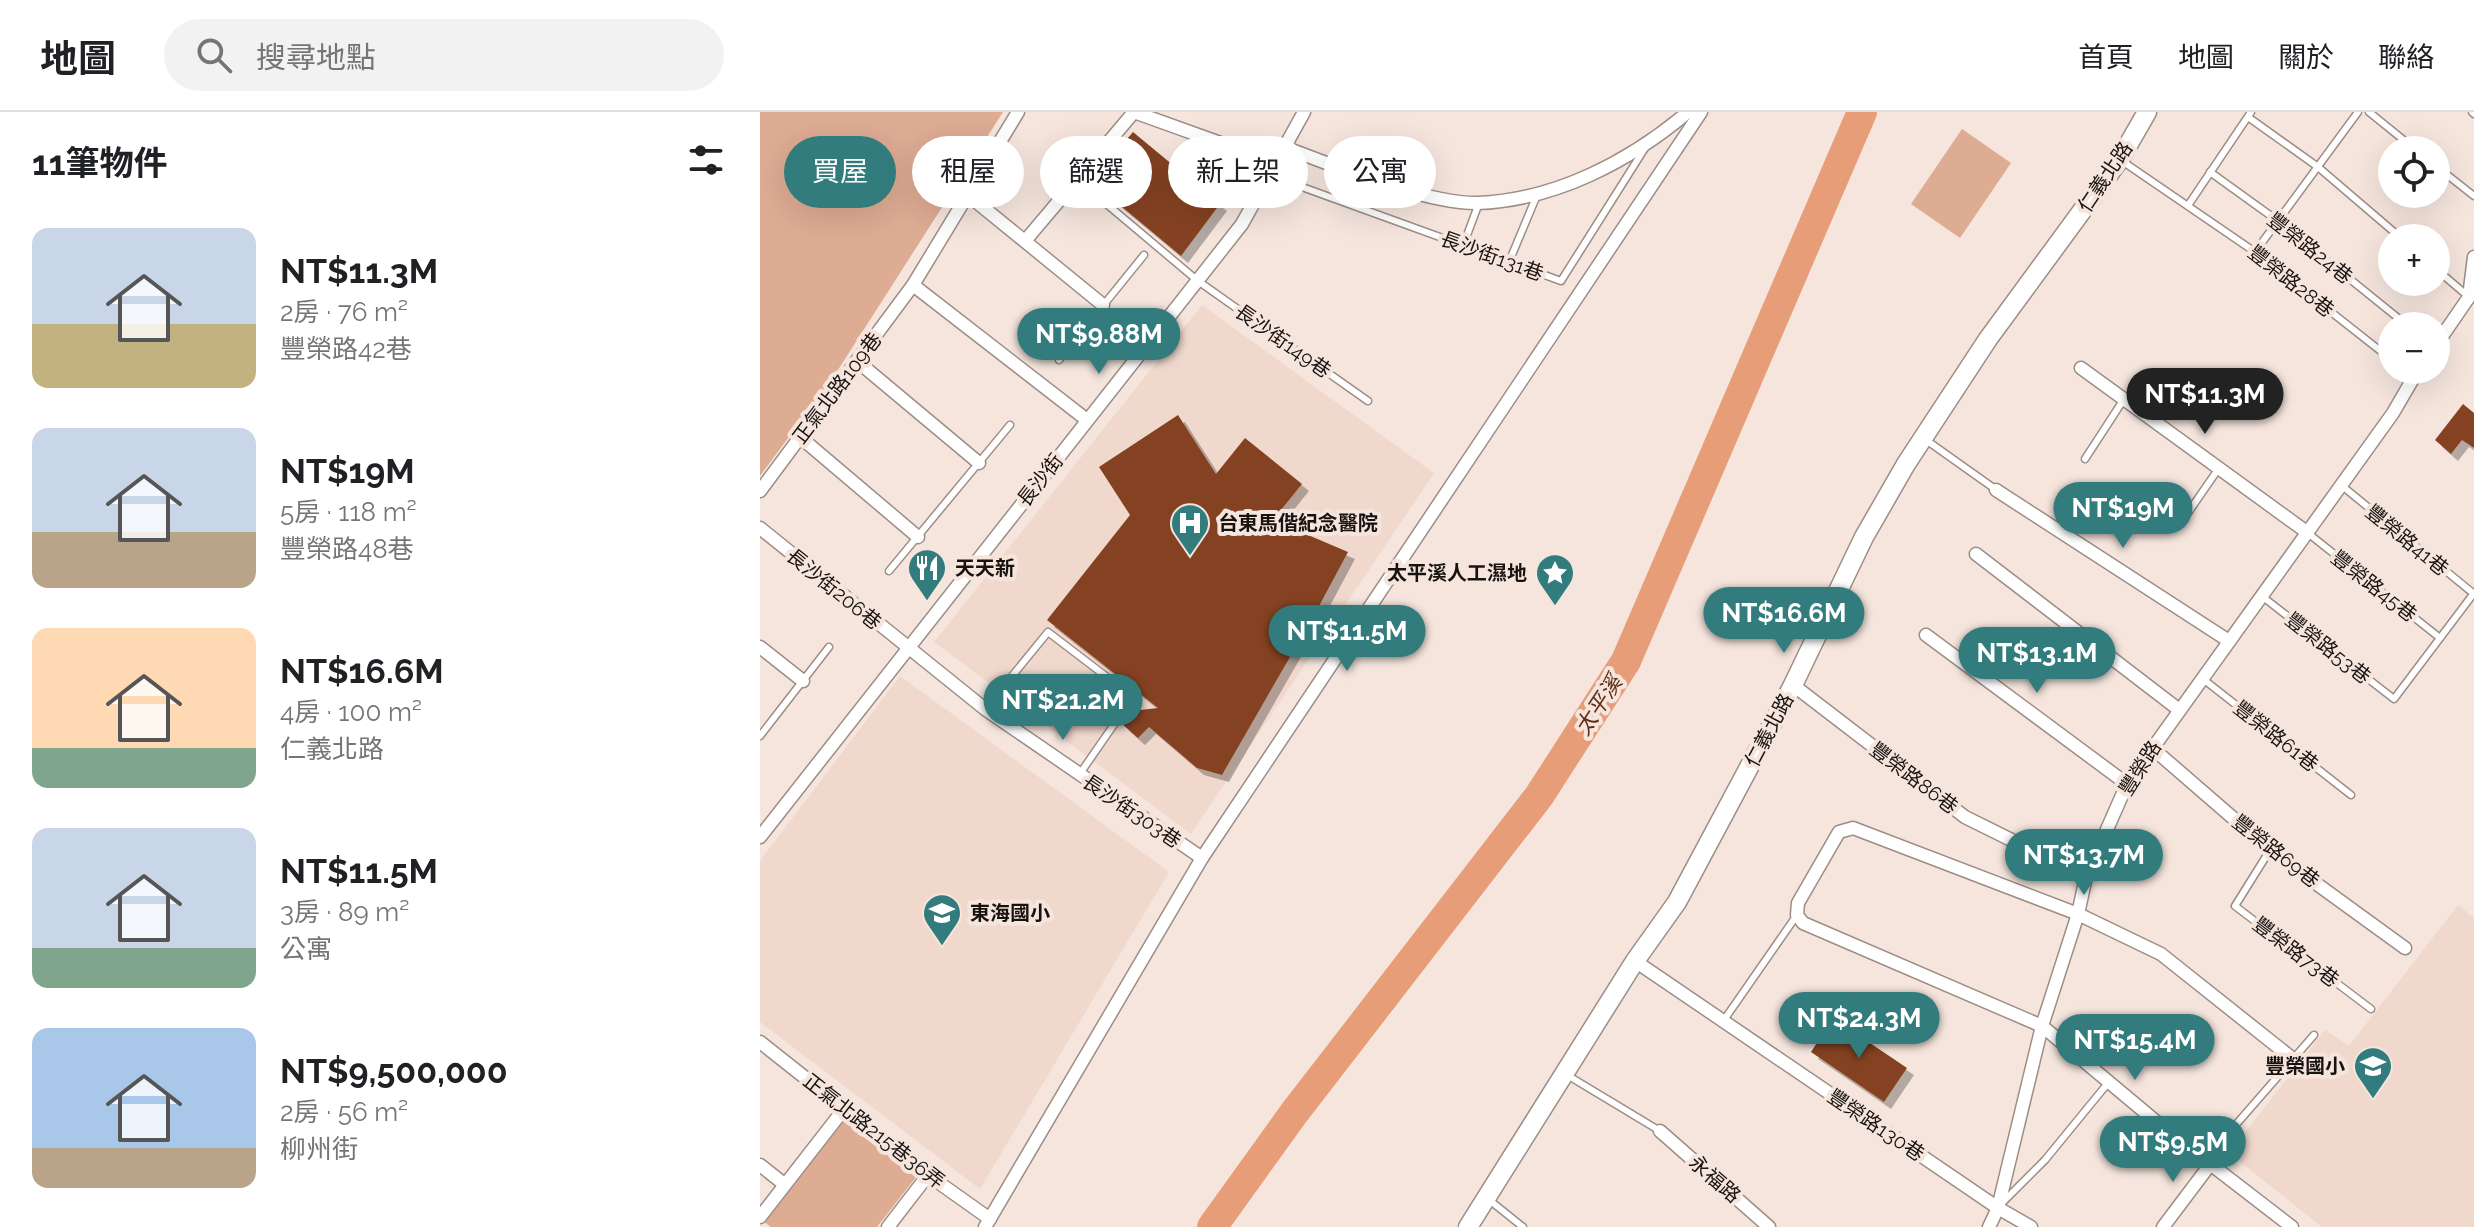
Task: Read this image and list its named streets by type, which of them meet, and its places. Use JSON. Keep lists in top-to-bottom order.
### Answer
{
  "streets": {
    "street": [
      "仁義北路",
      "正氣北路109巷",
      "長沙街",
      "長沙街206巷",
      "豐榮路",
      "豐榮路86巷",
      "長沙街303巷",
      "豐榮路69巷",
      "豐榮路130巷",
      "正氣北路215巷36弄",
      "永福路"
    ],
    "lane": [
      "豐榮路24巷",
      "長沙街131巷",
      "豐榮路28巷",
      "長沙街149巷",
      "豐榮路41巷",
      "豐榮路45巷",
      "豐榮路53巷",
      "豐榮路61巷",
      "豐榮路73巷"
    ]
  },
  "crossings": [
    ["仁義北路", "豐榮路28巷"],
    ["仁義北路", "豐榮路86巷"],
    ["仁義北路", "豐榮路130巷"],
    ["長沙街149巷", "長沙街"],
    ["長沙街", "長沙街206巷"],
    ["長沙街", "長沙街303巷"],
    ["豐榮路41巷", "豐榮路"],
    ["豐榮路45巷", "豐榮路53巷"],
    ["豐榮路45巷", "豐榮路"],
    ["長沙街206巷", "長沙街303巷"],
    ["豐榮路53巷", "豐榮路"],
    ["豐榮路61巷", "豐榮路"],
    ["豐榮路", "豐榮路86巷"],
    ["豐榮路", "豐榮路69巷"],
    ["豐榮路", "豐榮路130巷"],
    ["豐榮路69巷", "豐榮路73巷"]
  ],
  "water": ["太平溪"],
  "places": {
    "hospital": ["台東馬偕紀念醫院"],
    "restaurant": ["天天新"],
    "place": ["太平溪人工濕地"],
    "school or university": ["東海國小", "豐榮國小"]
  },
  "page": {
    "header": "地圖",
    "search": "搜尋地點",
    "nav": [
      "首頁",
      "地圖",
      "關於",
      "聯絡"
    ],
    "heading": "11筆物件",
    "map_buttons": ["+", "−"],
    "chip": [
      "買屋",
      "租屋",
      "篩選",
      "新上架",
      "公寓"
    ],
    "list": [
      {
        "name": "NT$11.3M",
        "note": "2房 · 76 m² · 豐榮路42巷"
      },
      {
        "name": "NT$19M",
        "note": "5房 · 118 m² · 豐榮路48巷"
      },
      {
        "name": "NT$16.6M",
        "note": "4房 · 100 m² · 仁義北路"
      },
      {
        "name": "NT$11.5M",
        "note": "3房 · 89 m² · 公寓"
      },
      {
        "name": "NT$9,500,000",
        "note": "2房 · 56 m² · 柳州街"
      }
    ],
    "price": [
      "NT$9.88M",
      "NT$11.3M",
      "NT$19M",
      "NT$16.6M",
      "NT$11.5M",
      "NT$13.1M",
      "NT$21.2M",
      "NT$13.7M",
      "NT$24.3M",
      "NT$15.4M",
      "NT$9.5M"
    ]
  }
}
